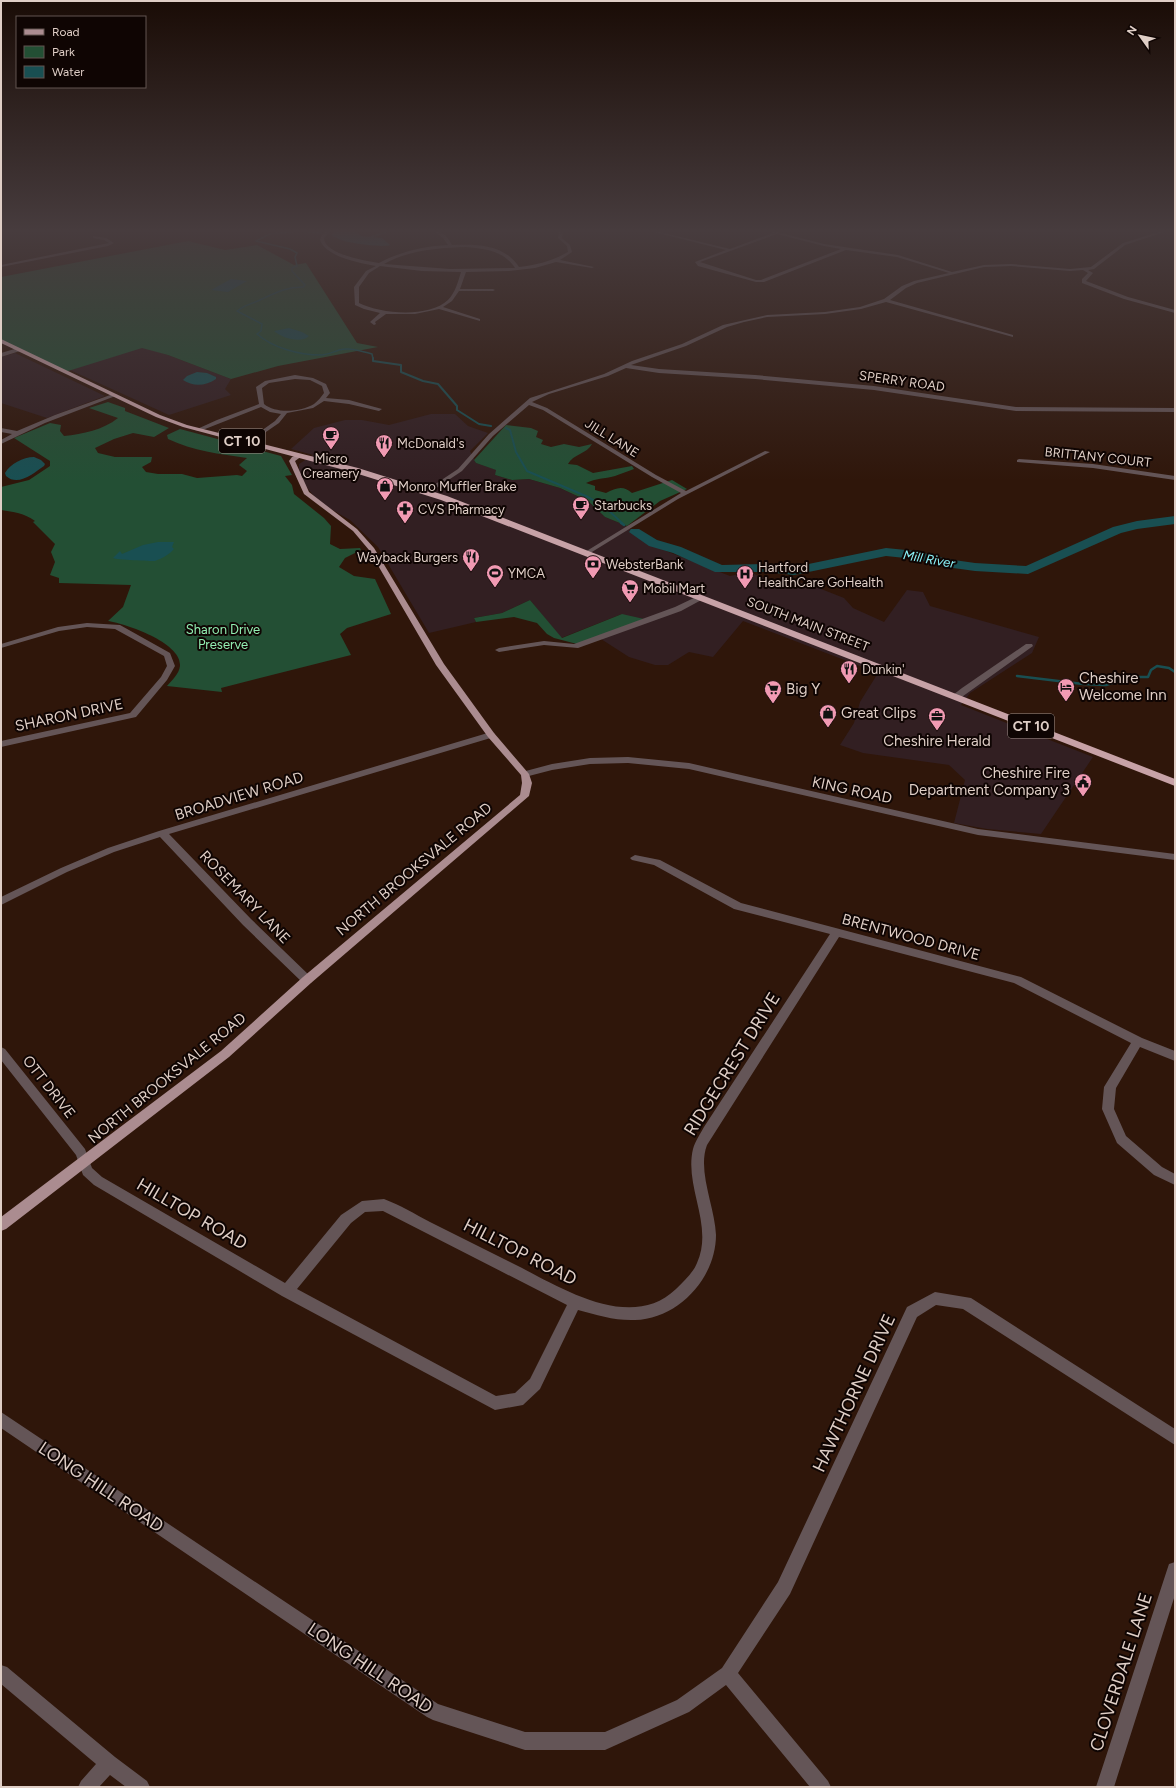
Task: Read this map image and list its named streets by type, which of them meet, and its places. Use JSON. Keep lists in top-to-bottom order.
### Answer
{
  "streets": {
    "highway": ["CT 10", "SOUTH MAIN STREET"],
    "main road": ["NORTH BROOKSVALE ROAD"],
    "street": [
      "SPERRY ROAD",
      "JILL LANE",
      "BRITTANY COURT",
      "SHARON DRIVE",
      "KING ROAD",
      "BROADVIEW ROAD",
      "ROSEMARY LANE",
      "BRENTWOOD DRIVE",
      "RIDGECREST DRIVE",
      "OTT DRIVE",
      "HILLTOP ROAD",
      "HAWTHORNE DRIVE",
      "LONG HILL ROAD",
      "CLOVERDALE LANE"
    ]
  },
  "crossings": [
    ["KING ROAD", "NORTH BROOKSVALE ROAD"],
    ["BROADVIEW ROAD", "ROSEMARY LANE"],
    ["NORTH BROOKSVALE ROAD", "ROSEMARY LANE"],
    ["NORTH BROOKSVALE ROAD", "OTT DRIVE"],
    ["NORTH BROOKSVALE ROAD", "HILLTOP ROAD"],
    ["BRENTWOOD DRIVE", "RIDGECREST DRIVE"],
    ["RIDGECREST DRIVE", "HILLTOP ROAD"],
    ["OTT DRIVE", "HILLTOP ROAD"],
    ["HAWTHORNE DRIVE", "LONG HILL ROAD"]
  ],
  "water": ["Mill River"],
  "parks": ["Sharon Drive Preserve"],
  "places": {
    "cafe": ["Micro Creamery", "Starbucks"],
    "restaurant": ["McDonald's", "Wayback Burgers", "Dunkin'"],
    "shop": ["Monro Muffler Brake", "Great Clips"],
    "pharmacy": ["CVS Pharmacy"],
    "bank": ["WebsterBank"],
    "sports": ["YMCA"],
    "hospital": ["Hartford HealthCare GoHealth"],
    "supermarket": ["Mobil Mart", "Big Y"],
    "hotel": ["Cheshire Welcome Inn"],
    "office": ["Cheshire Herald"],
    "public building": ["Cheshire Fire Department Company 3"]
  },
  "legend": ["Road", "Park", "Water"],
  "north": "top left"
}
